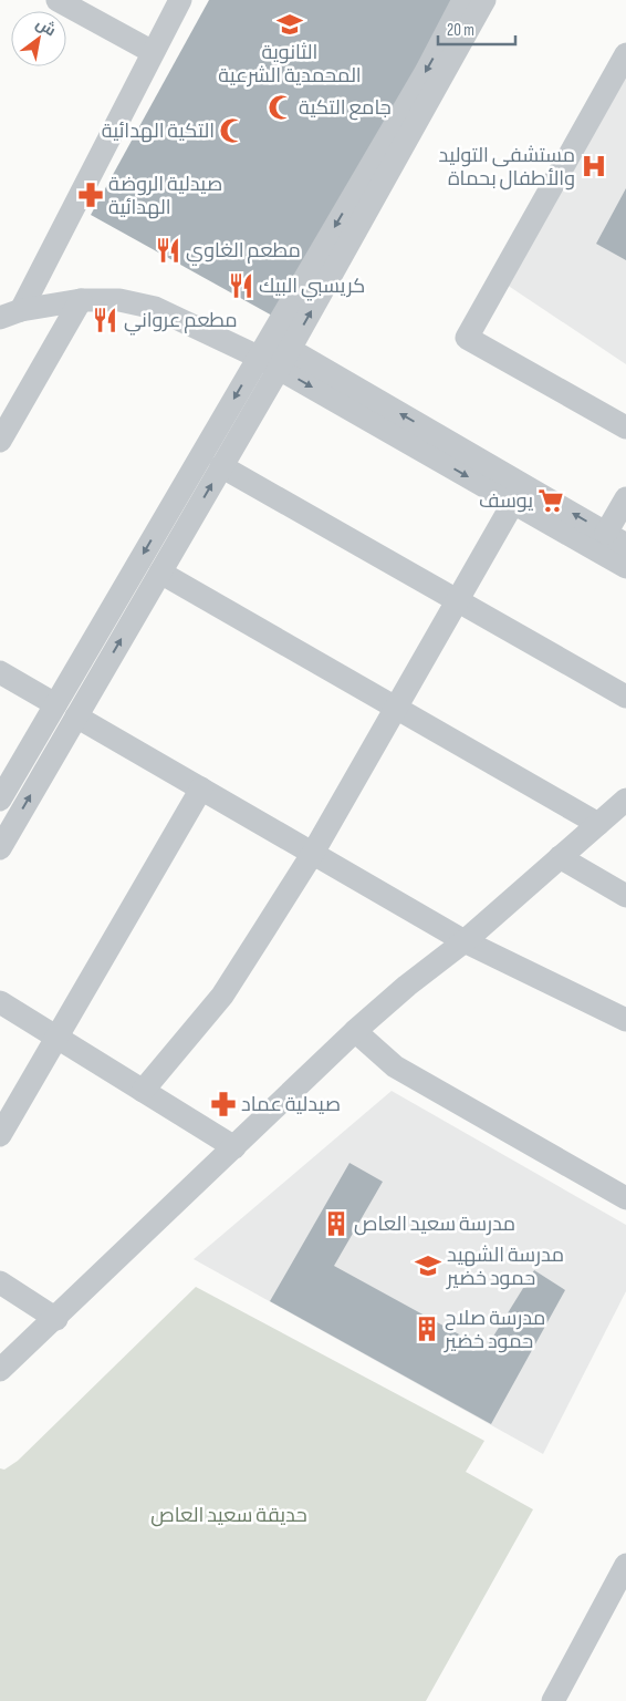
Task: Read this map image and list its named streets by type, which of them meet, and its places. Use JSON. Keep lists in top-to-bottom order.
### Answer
{
  "parks": ["حديقة سعيد العاص"],
  "places": {
    "school or university": ["الثانوية المحمدية الشرعية", "مدرسة الشهيد حمود خضير"],
    "mosque": ["جامع التكية", "التكية الهدائية"],
    "hospital": ["مستشفى التوليد والأطفال بحماة"],
    "pharmacy": ["صيدلية الروضة الهدائية", "صيدلية عماد"],
    "restaurant": ["مطعم الغاوي", "كريسبي البيك", "مطعم عرواني"],
    "supermarket": ["يوسف"],
    "building": ["مدرسة سعيد العاص", "مدرسة صلاح حمود خضير"]
  },
  "scale_bar": "20 m",
  "north": "top right"
}
